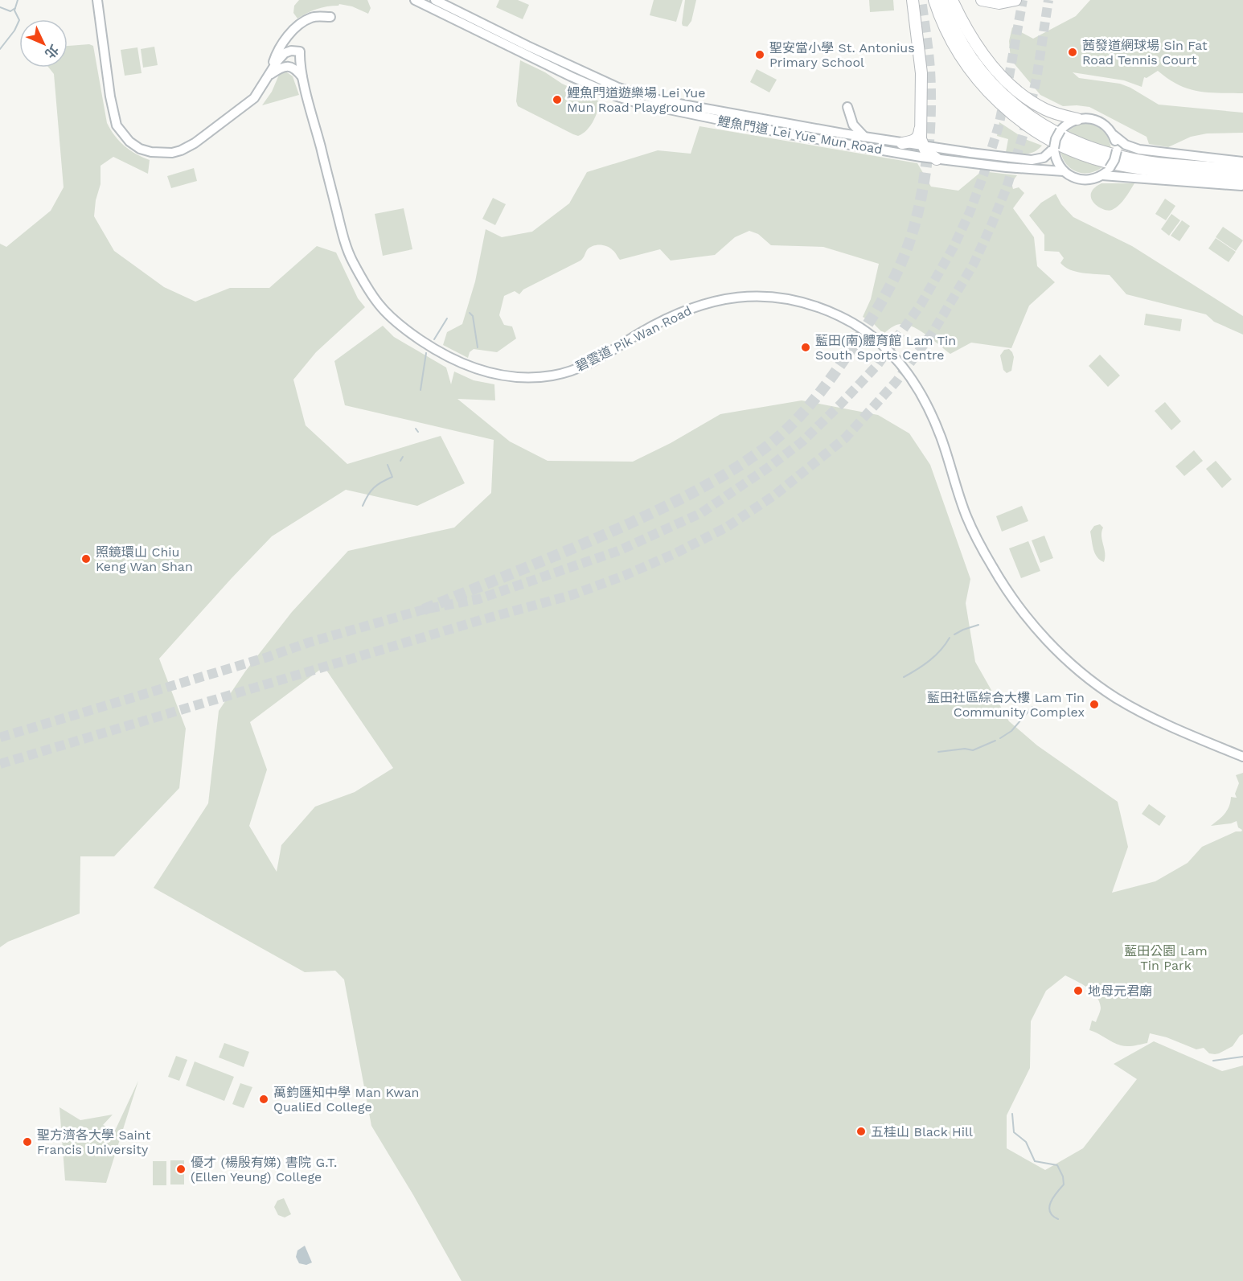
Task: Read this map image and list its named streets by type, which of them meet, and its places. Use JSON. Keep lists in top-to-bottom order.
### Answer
{
  "streets": {
    "main road": ["鯉魚門道 Lei Yue Mun Road", "碧雲道 Pik Wan Road"]
  },
  "parks": ["藍田公園 Lam Tin Park"],
  "places": [
    "茜發道網球場 Sin Fat Road Tennis Court",
    "聖安當小學 St. Antonius Primary School",
    "鯉魚門道遊樂場 Lei Yue Mun Road Playground",
    "藍田(南)體育館 Lam Tin South Sports Centre",
    "照鏡環山 Chiu Keng Wan Shan",
    "藍田社區綜合大樓 Lam Tin Community Complex",
    "地母元君廟",
    "萬鈞匯知中學 Man Kwan QualiEd College",
    "五桂山 Black Hill",
    "聖方濟各大學 Saint Francis University",
    "優才 (楊殷有娣) 書院 G.T. (Ellen Yeung) College"
  ],
  "north": "bottom right"
}
